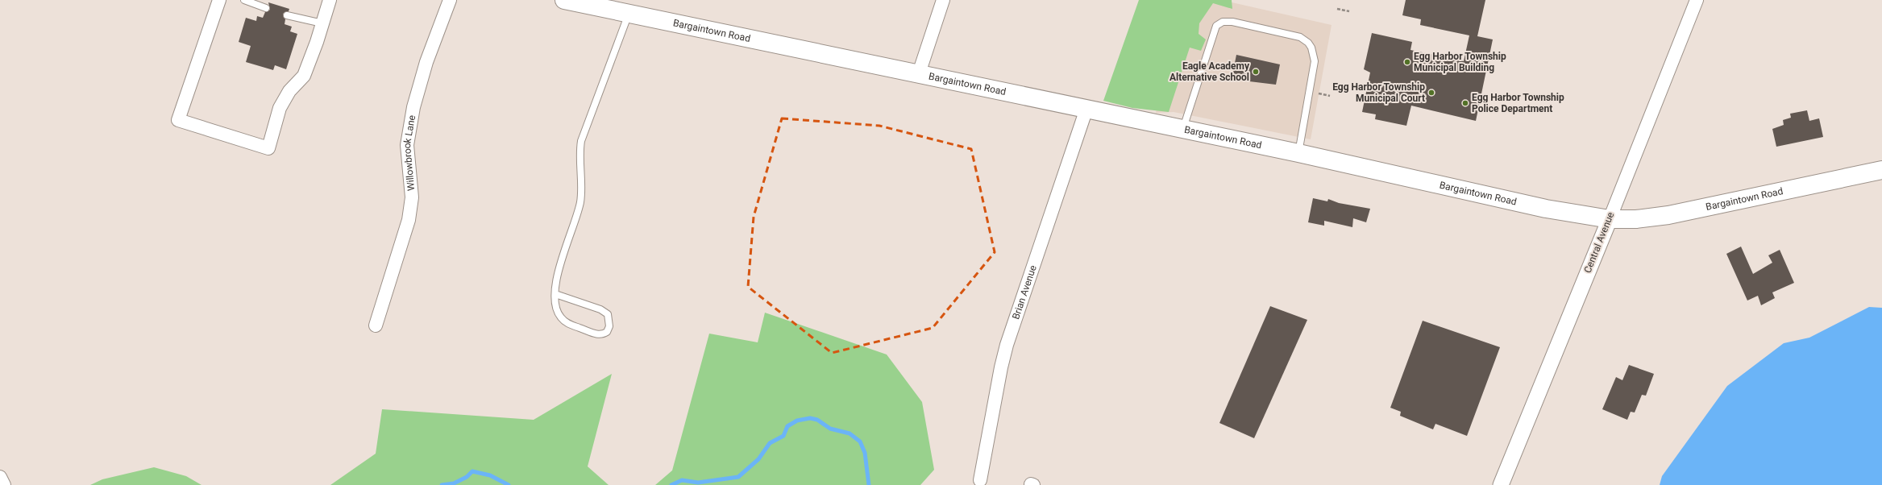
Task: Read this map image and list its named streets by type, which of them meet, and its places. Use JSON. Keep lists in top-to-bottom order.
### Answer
{
  "streets": {
    "main road": ["Bargaintown Road"],
    "street": ["Willowbrook Lane", "Central Avenue", "Brian Avenue"]
  },
  "crossings": [
    ["Bargaintown Road", "Central Avenue"],
    ["Bargaintown Road", "Brian Avenue"]
  ],
  "places": [
    "Egg Harbor Township Municipal Building",
    "Eagle Academy Alternative School",
    "Egg Harbor Township Municipal Court",
    "Egg Harbor Township Police Department"
  ]
}
